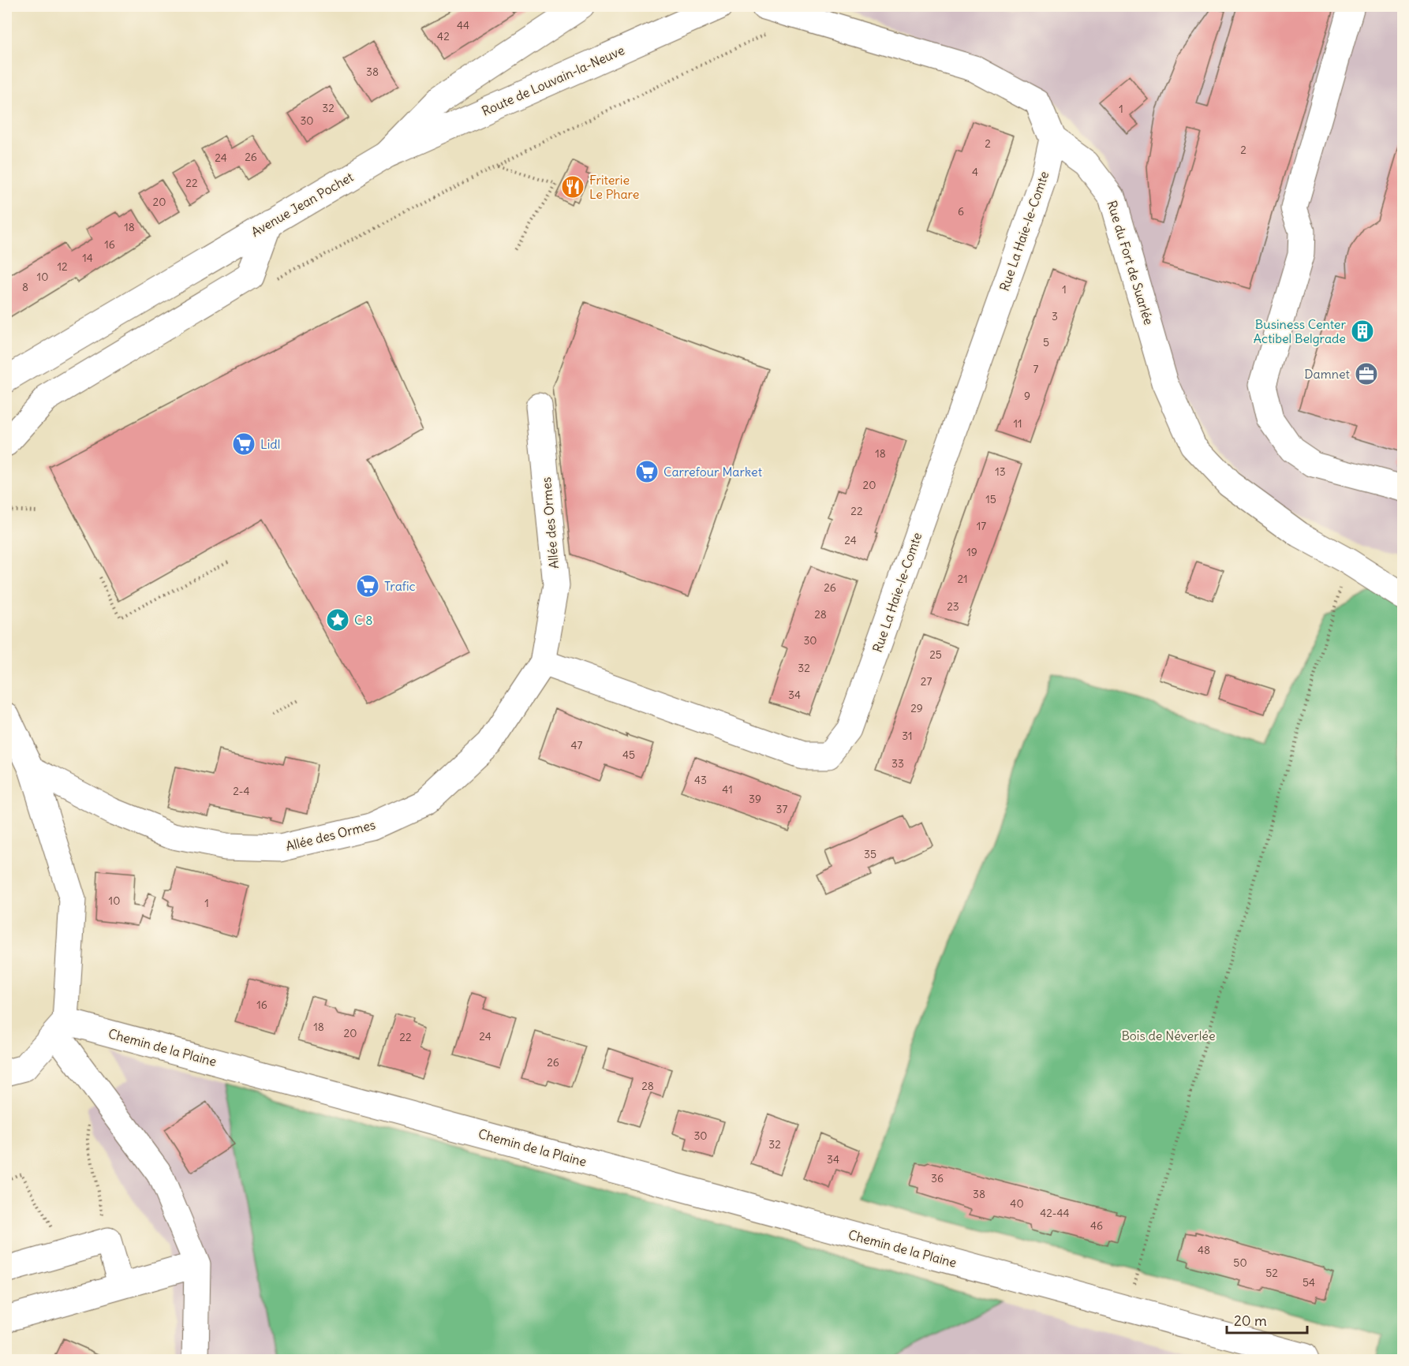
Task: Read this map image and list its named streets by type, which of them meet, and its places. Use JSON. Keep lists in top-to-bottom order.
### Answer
{
  "streets": {
    "street": [
      "Route de Louvain-la-Neuve",
      "Avenue Jean Pochet",
      "Rue La Haie-le-Comte",
      "Rue du Fort de Suarlée",
      "Allée des Ormes",
      "Chemin de la Plaine"
    ]
  },
  "crossings": [
    ["Route de Louvain-la-Neuve", "Avenue Jean Pochet"],
    ["Rue La Haie-le-Comte", "Rue du Fort de Suarlée"],
    ["Rue La Haie-le-Comte", "Allée des Ormes"]
  ],
  "parks": ["Bois de Néverlée"],
  "places": {
    "restaurant": ["Friterie Le Phare"],
    "building": ["Business Center Actibel Belgrade"],
    "office": ["Damnet"],
    "supermarket": ["Lidl", "Carrefour Market", "Trafic"],
    "place": ["C 8"]
  },
  "house_numbers": [
    "44",
    "42",
    "38",
    "32",
    "1",
    "30",
    "2",
    "2",
    "26",
    "24",
    "4",
    "22",
    "20",
    "6",
    "18",
    "16",
    "14",
    "12",
    "10",
    "8",
    "1",
    "3",
    "5",
    "7",
    "9",
    "11",
    "18",
    "13",
    "20",
    "15",
    "22",
    "17",
    "24",
    "19",
    "21",
    "26",
    "23",
    "28",
    "30",
    "25",
    "32",
    "27",
    "34",
    "29",
    "31",
    "47",
    "45",
    "33",
    "43",
    "41",
    "2-4",
    "39",
    "37",
    "35",
    "10",
    "1",
    "16",
    "18",
    "20",
    "24",
    "22",
    "26",
    "28",
    "30",
    "32",
    "34",
    "36",
    "38",
    "40",
    "42-44",
    "46",
    "48",
    "50",
    "52",
    "54"
  ],
  "scale_bar": "20 m"
}
